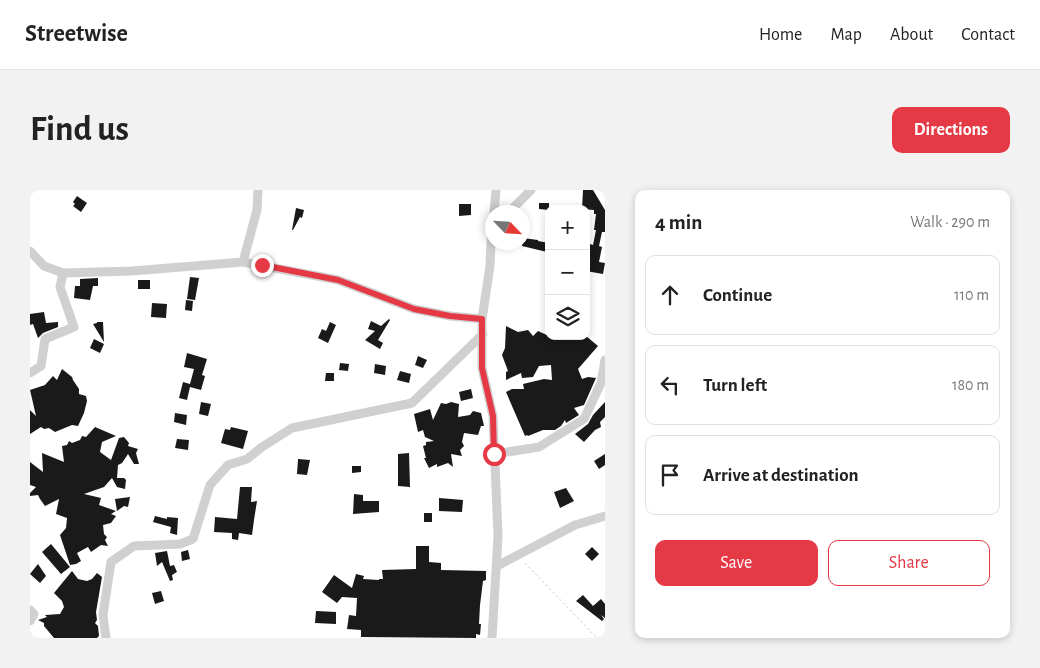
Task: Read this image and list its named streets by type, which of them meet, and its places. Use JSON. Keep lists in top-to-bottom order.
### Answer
{
  "north": "bottom right",
  "page": {
    "header": "Streetwise",
    "nav": [
      "Home",
      "Map",
      "About",
      "Contact"
    ],
    "buttons": [
      "Directions",
      ["Save", "Share"]
    ],
    "title": "Find us",
    "heading": ["4 min", "Walk · 290 m"],
    "map_buttons": ["+", "−"],
    "list": [
      ["Continue", "110 m"],
      ["Turn left", "180 m"],
      "Arrive at destination"
    ]
  }
}
